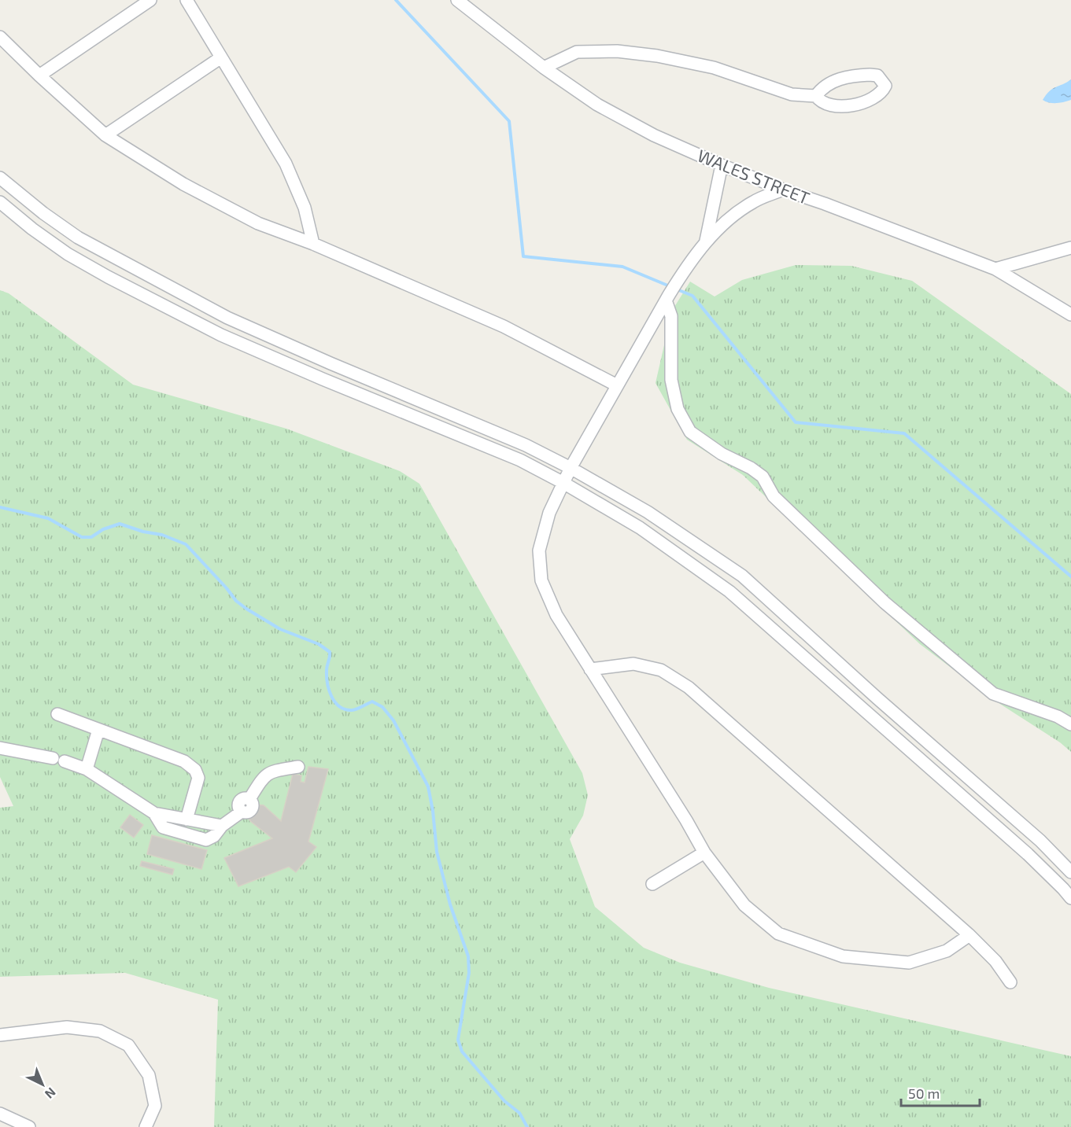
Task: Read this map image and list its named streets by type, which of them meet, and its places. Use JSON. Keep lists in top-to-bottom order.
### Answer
{
  "streets": {
    "street": ["WALES STREET"]
  },
  "scale_bar": "50 m",
  "north": "bottom right"
}
